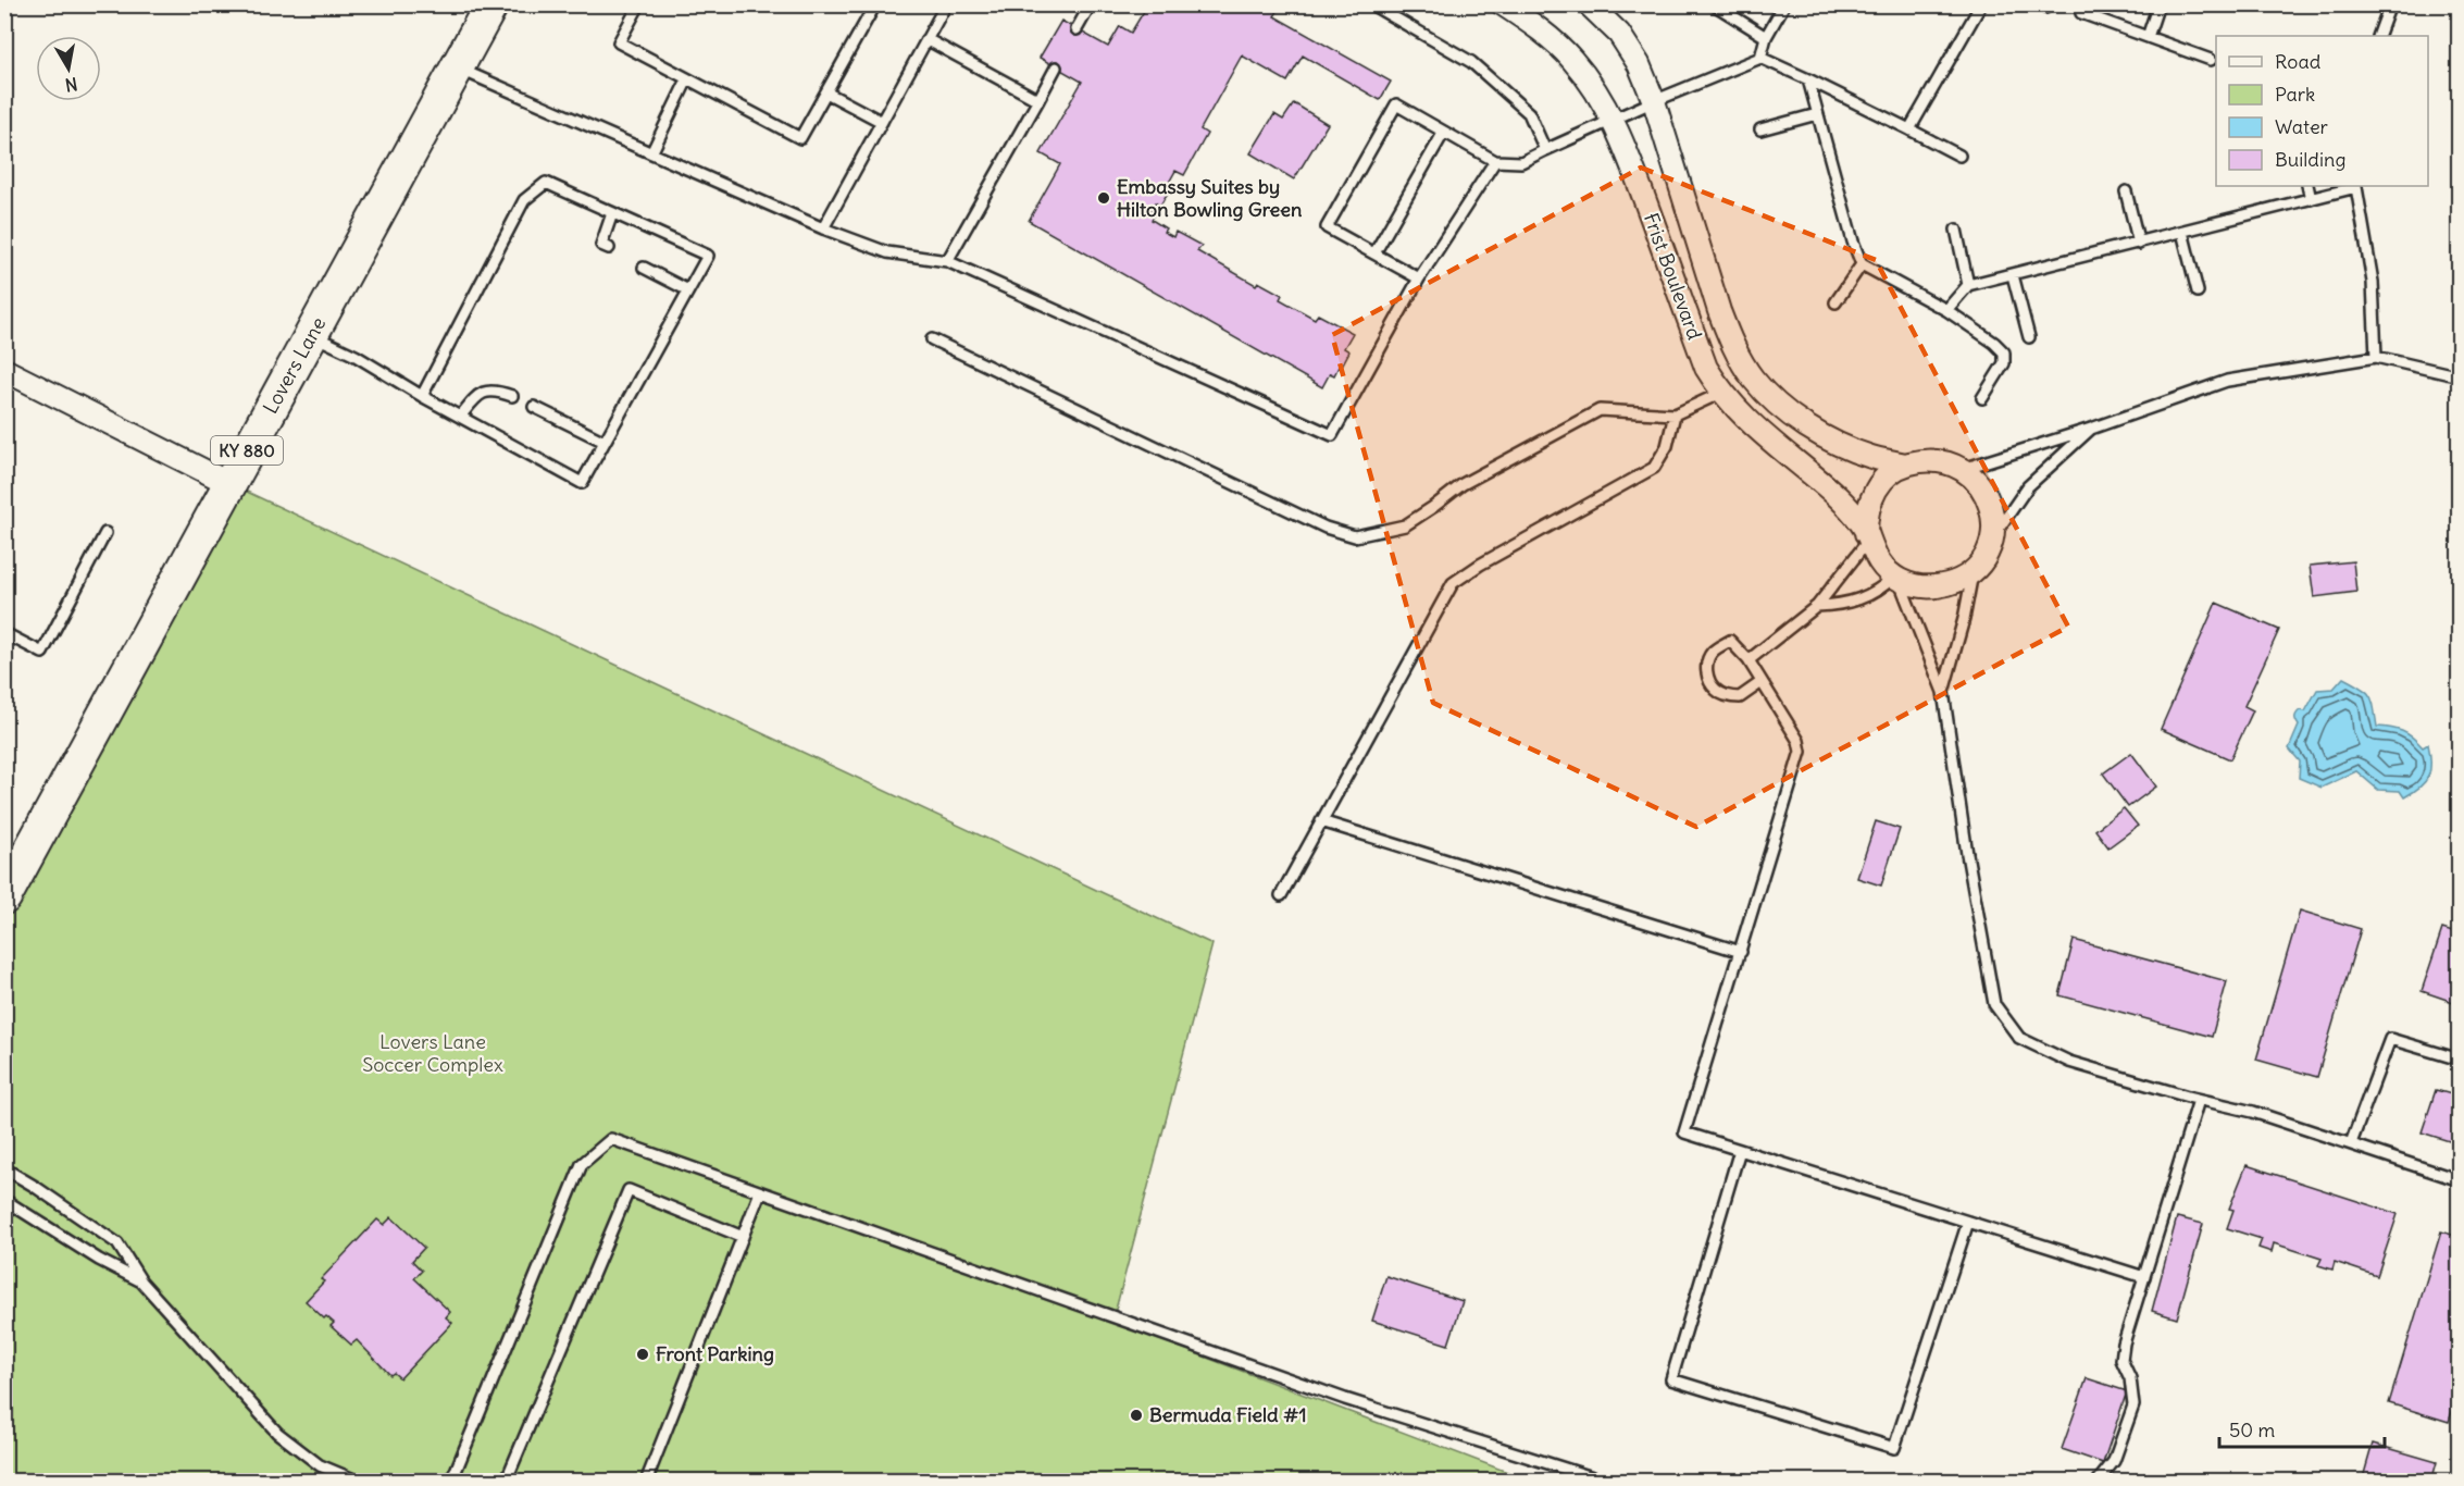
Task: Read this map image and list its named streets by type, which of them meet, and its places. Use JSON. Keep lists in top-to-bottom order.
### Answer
{
  "streets": {
    "main road": ["Lovers Lane", "KY 880"],
    "street": ["Frist Boulevard"]
  },
  "parks": ["Lovers Lane Soccer Complex"],
  "places": ["Embassy Suites by Hilton Bowling Green", "Front Parking", "Bermuda Field #1"],
  "legend": [
    "Road",
    "Park",
    "Water",
    "Building"
  ],
  "scale_bar": "50 m",
  "north": "bottom"
}
